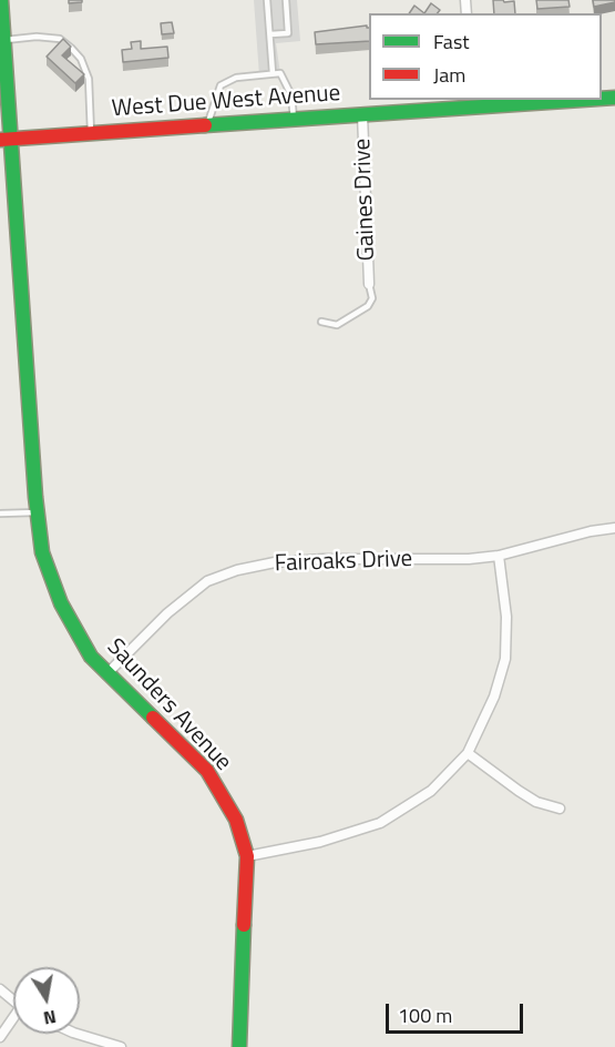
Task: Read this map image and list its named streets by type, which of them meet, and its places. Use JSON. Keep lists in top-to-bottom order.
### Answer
{
  "streets": {
    "street": [
      "West Due West Avenue",
      "Gaines Drive",
      "Fairoaks Drive",
      "Saunders Avenue"
    ]
  },
  "crossings": [
    ["West Due West Avenue", "Gaines Drive"],
    ["West Due West Avenue", "Saunders Avenue"],
    ["Fairoaks Drive", "Saunders Avenue"]
  ],
  "legend": ["Fast", "Jam"],
  "scale_bar": "100 m",
  "north": "bottom"
}
